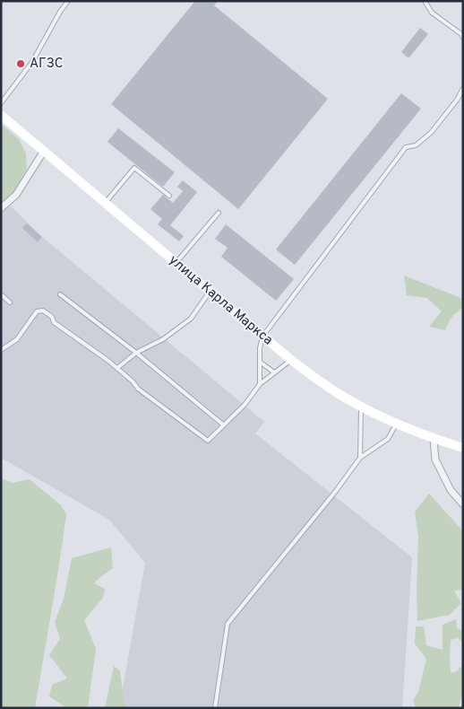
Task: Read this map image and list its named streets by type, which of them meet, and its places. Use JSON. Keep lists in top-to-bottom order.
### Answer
{
  "streets": {
    "main road": ["улица Карла Маркса"]
  },
  "places": ["АГЗС"]
}
